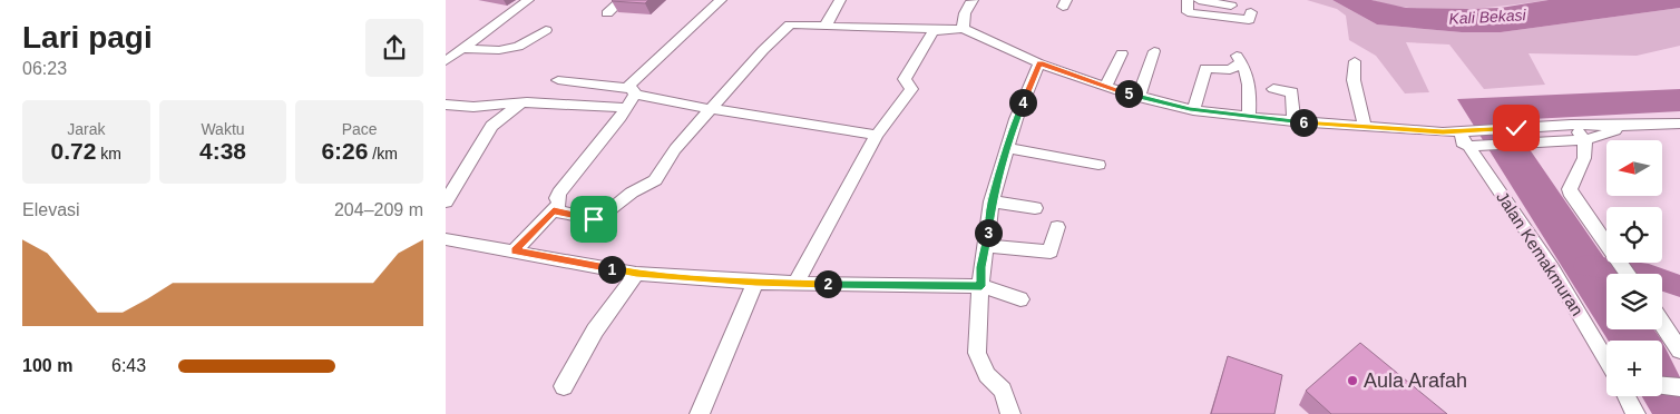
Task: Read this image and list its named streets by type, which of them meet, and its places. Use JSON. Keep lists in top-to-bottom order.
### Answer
{
  "streets": {
    "street": ["Jalan Kemakmuran"]
  },
  "water": ["Kali Bekasi"],
  "places": ["Aula Arafah"],
  "north": "left",
  "page": {
    "heading": ["Lari pagi", "06:23"],
    "pins": [
      "5",
      "4",
      "6",
      "3",
      "1",
      "2"
    ],
    "stats": [
      ["Jarak", "0.72 km"],
      ["Waktu", "4:38"],
      ["Pace", "6:26 /km"]
    ],
    "map_buttons": "+",
    "chart": ["Elevasi", "204–209 m"],
    "list": [
      {
        "name": "100 m",
        "note": "6:43"
      }
    ]
  }
}
